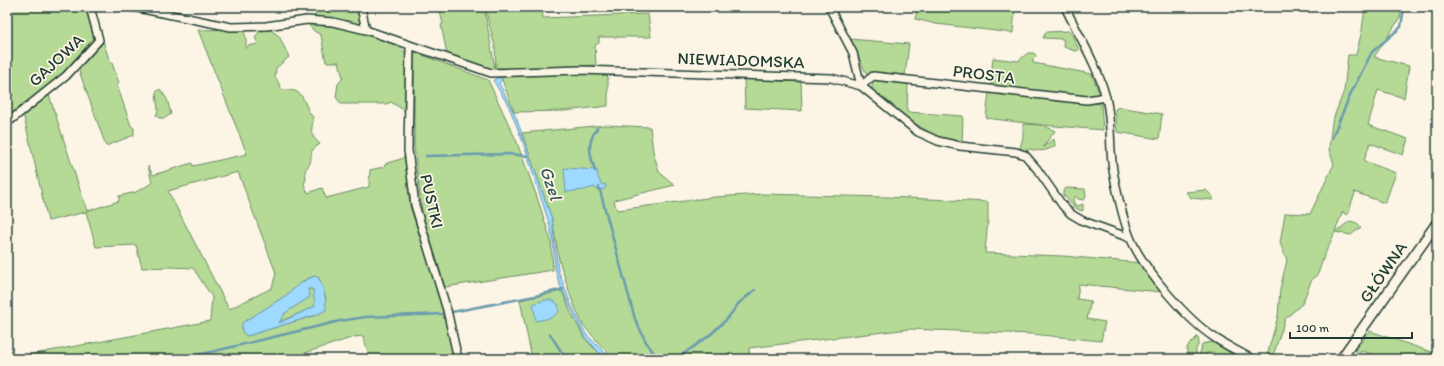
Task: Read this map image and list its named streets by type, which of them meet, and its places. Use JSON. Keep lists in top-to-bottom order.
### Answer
{
  "streets": {
    "street": [
      "GAJOWA",
      "NIEWIADOMSKA",
      "PROSTA",
      "PUSTKI",
      "GŁÓWNA"
    ]
  },
  "crossings": [
    ["NIEWIADOMSKA", "PROSTA"],
    ["NIEWIADOMSKA", "PUSTKI"]
  ],
  "water": ["Gzel"],
  "scale_bar": "100 m"
}
